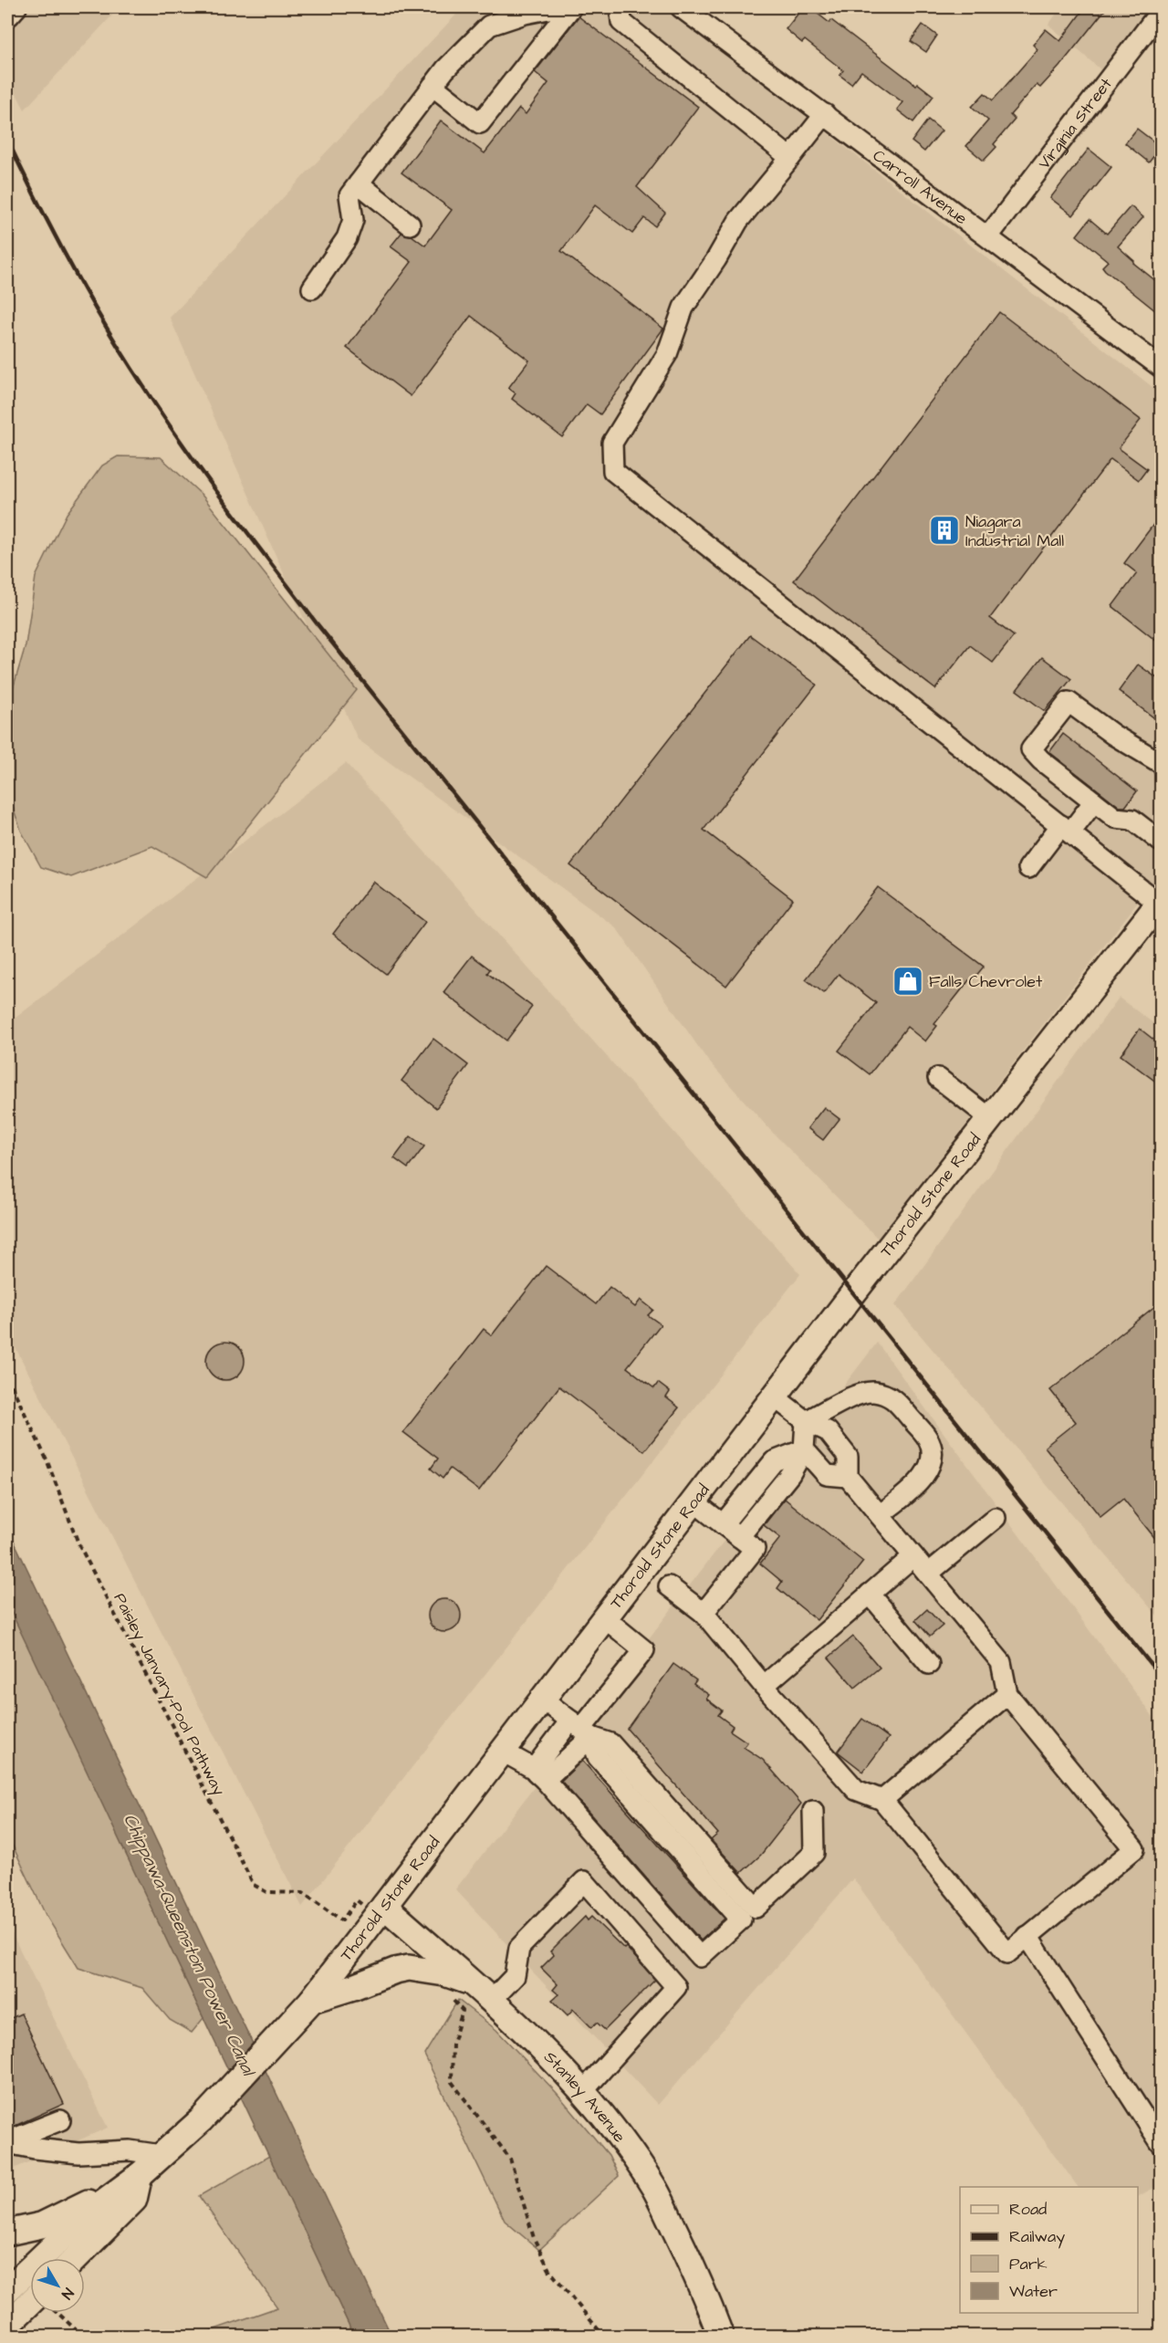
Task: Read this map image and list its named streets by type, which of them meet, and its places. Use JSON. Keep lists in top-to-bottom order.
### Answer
{
  "streets": {
    "main road": ["Thorold Stone Road", "Stanley Avenue"],
    "street": ["Virginia Street", "Carroll Avenue"],
    "path": ["Paisley Janvary-Pool Pathway"]
  },
  "crossings": [
    ["Virginia Street", "Carroll Avenue"],
    ["Thorold Stone Road", "Paisley Janvary-Pool Pathway"],
    ["Thorold Stone Road", "Stanley Avenue"],
    ["Paisley Janvary-Pool Pathway", "Stanley Avenue"]
  ],
  "water": ["Chippawa-Queenston Power Canal"],
  "places": {
    "building": ["Niagara Industrial Mall"],
    "shop": ["Falls Chevrolet"]
  },
  "legend": [
    "Road",
    "Railway",
    "Park",
    "Water"
  ],
  "north": "bottom right"
}
